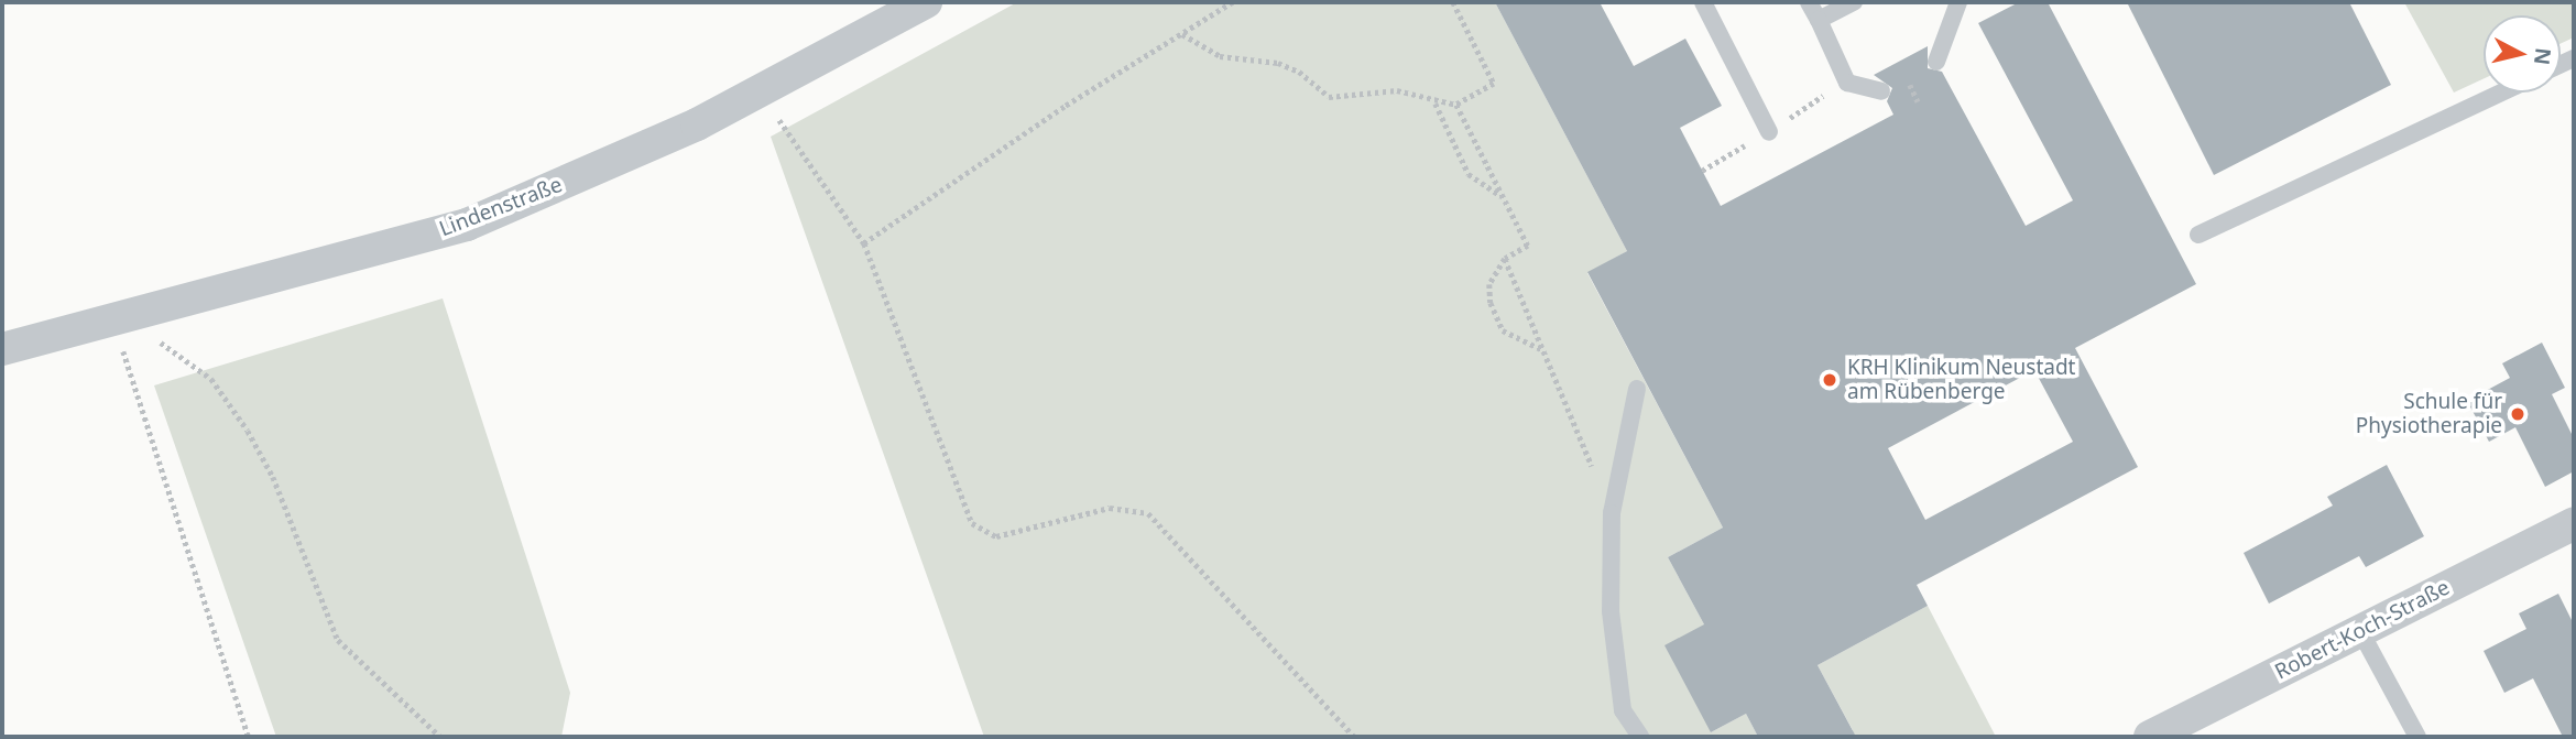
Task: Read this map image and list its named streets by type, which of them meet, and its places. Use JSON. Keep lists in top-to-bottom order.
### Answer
{
  "streets": {
    "street": ["Lindenstraße", "Robert-Koch-Straße"]
  },
  "places": ["KRH Klinikum Neustadt am Rübenberge", "Schule für Physiotherapie"],
  "north": "right"
}
